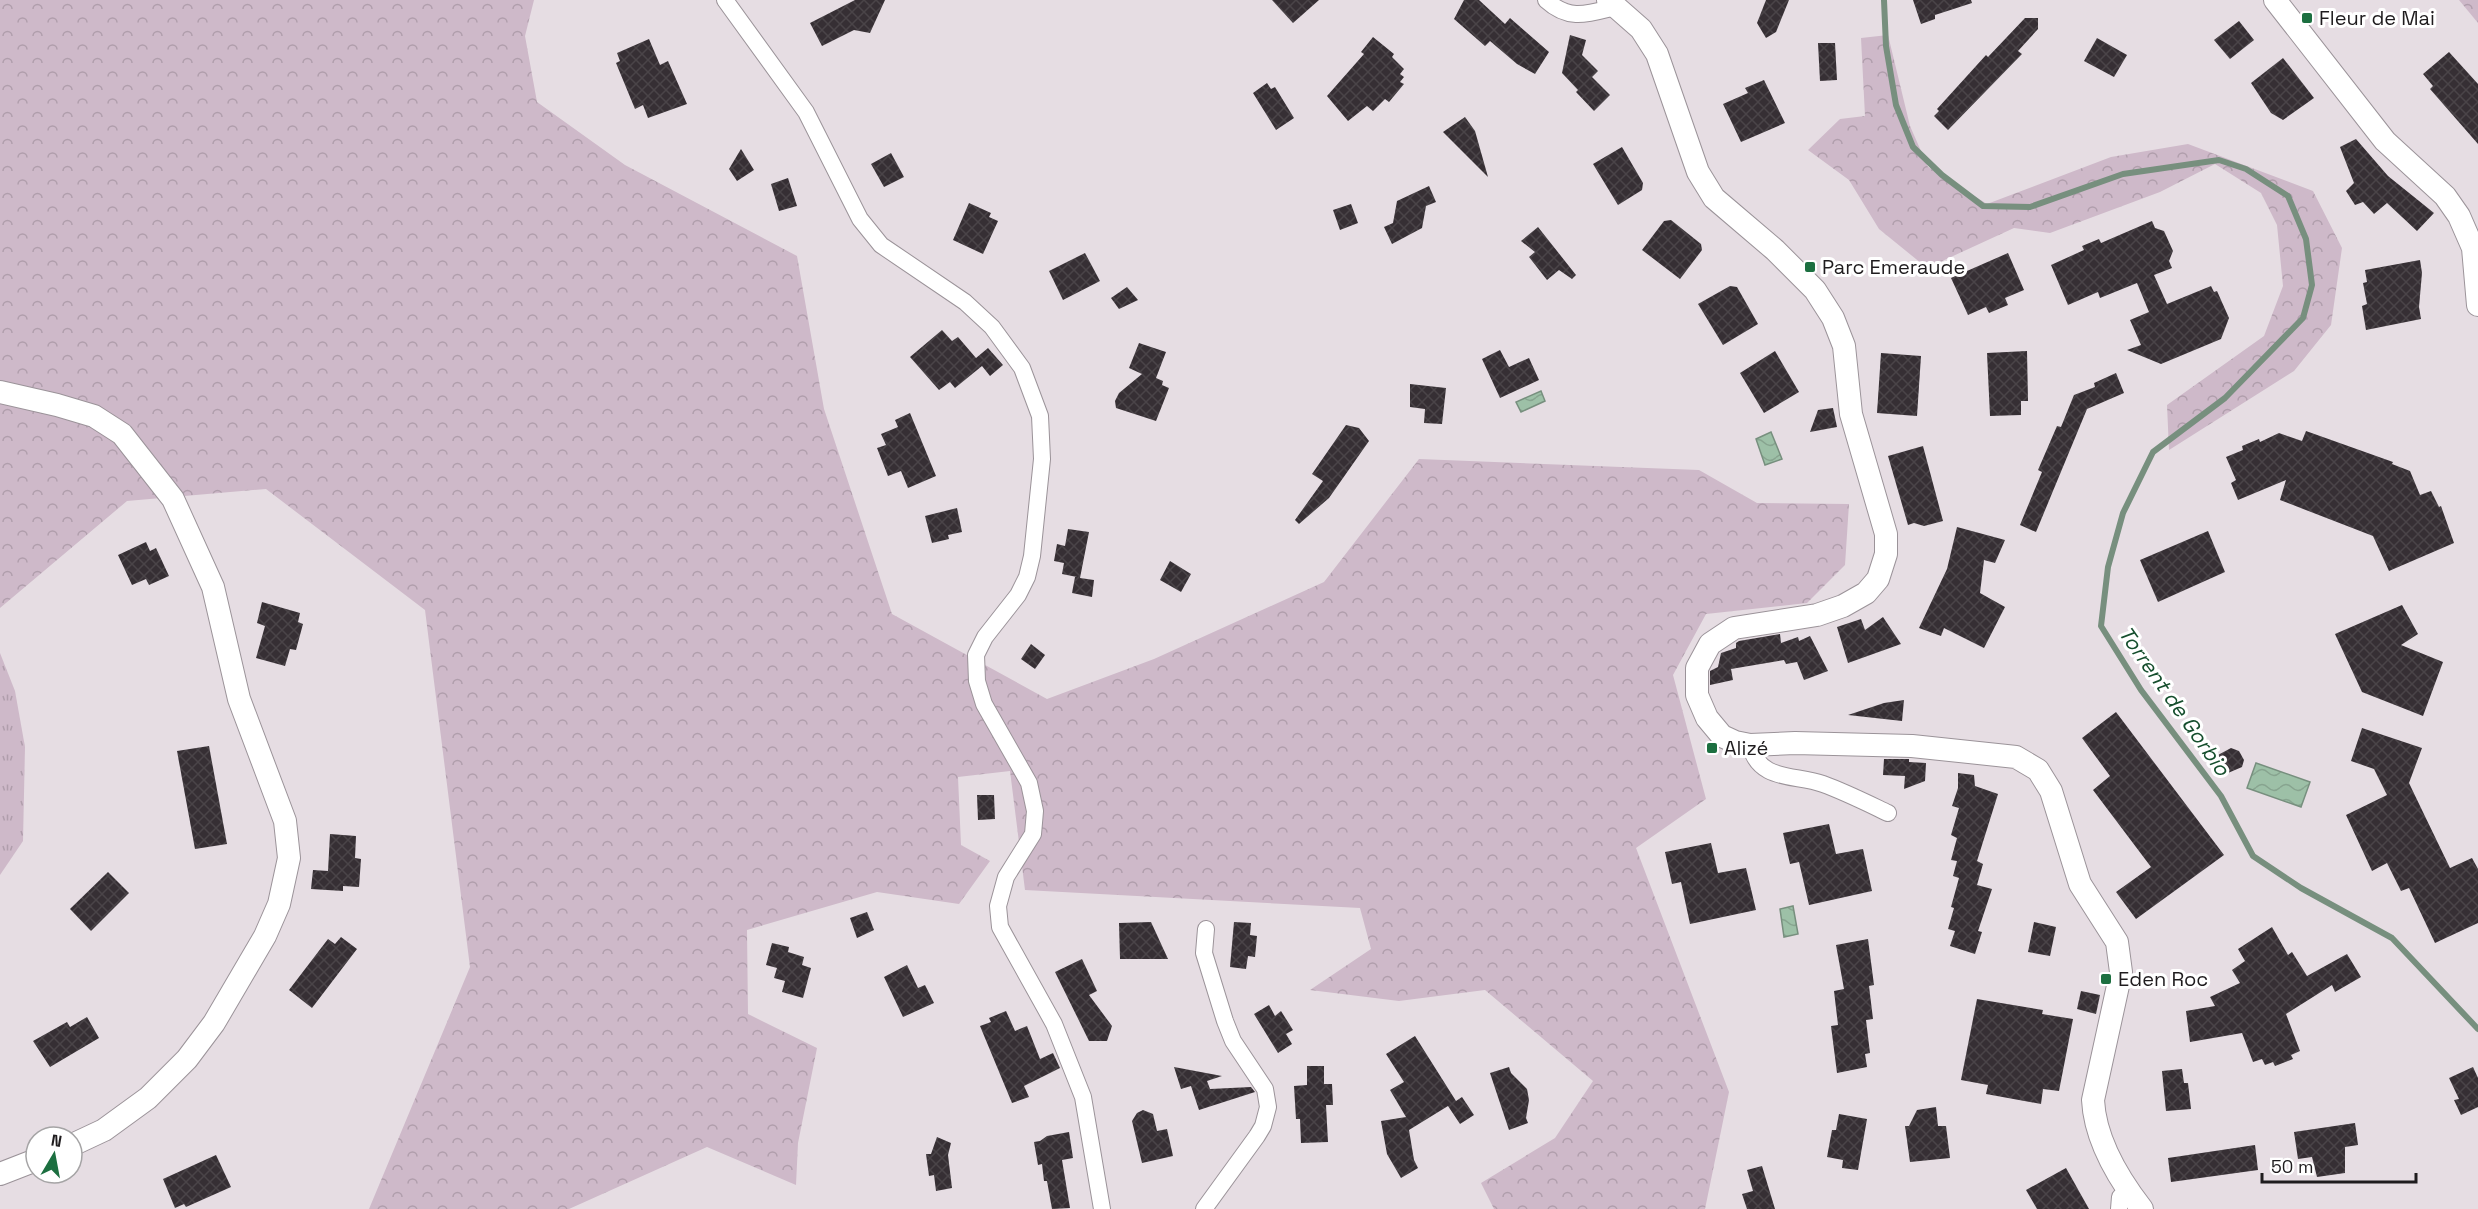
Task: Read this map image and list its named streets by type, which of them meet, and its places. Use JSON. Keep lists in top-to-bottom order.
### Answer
{
  "water": ["Torrent de Gorbio"],
  "places": {
    "transit": [
      "Fleur de Mai",
      "Parc Emeraude",
      "Alizé",
      "Eden Roc"
    ]
  },
  "scale_bar": "50 m",
  "north": "top"
}
